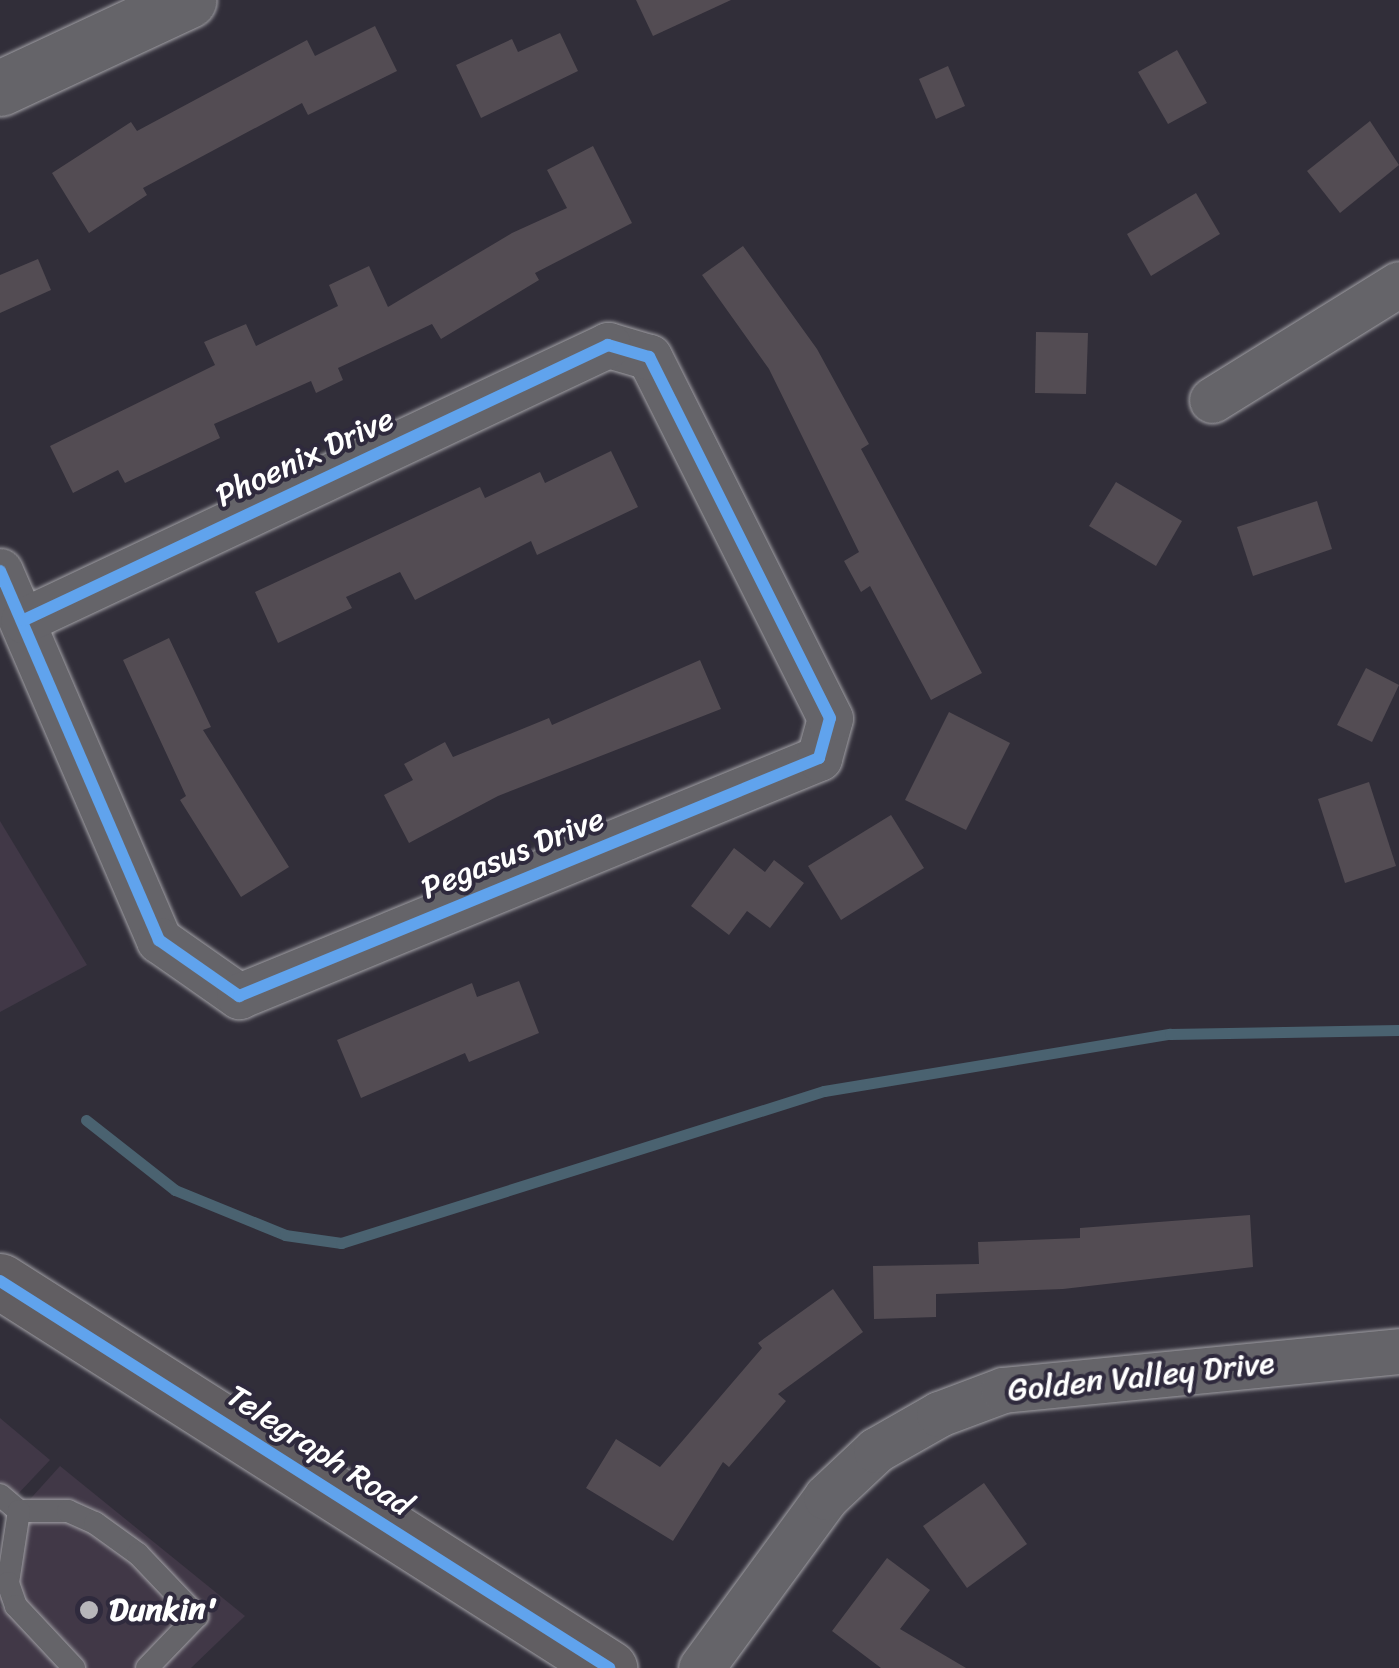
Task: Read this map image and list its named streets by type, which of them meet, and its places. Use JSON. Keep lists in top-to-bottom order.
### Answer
{
  "streets": {
    "main road": ["Telegraph Road"],
    "street": ["Phoenix Drive", "Pegasus Drive", "Golden Valley Drive"]
  },
  "crossings": [
    ["Phoenix Drive", "Pegasus Drive"]
  ],
  "places": ["Dunkin'"]
}
